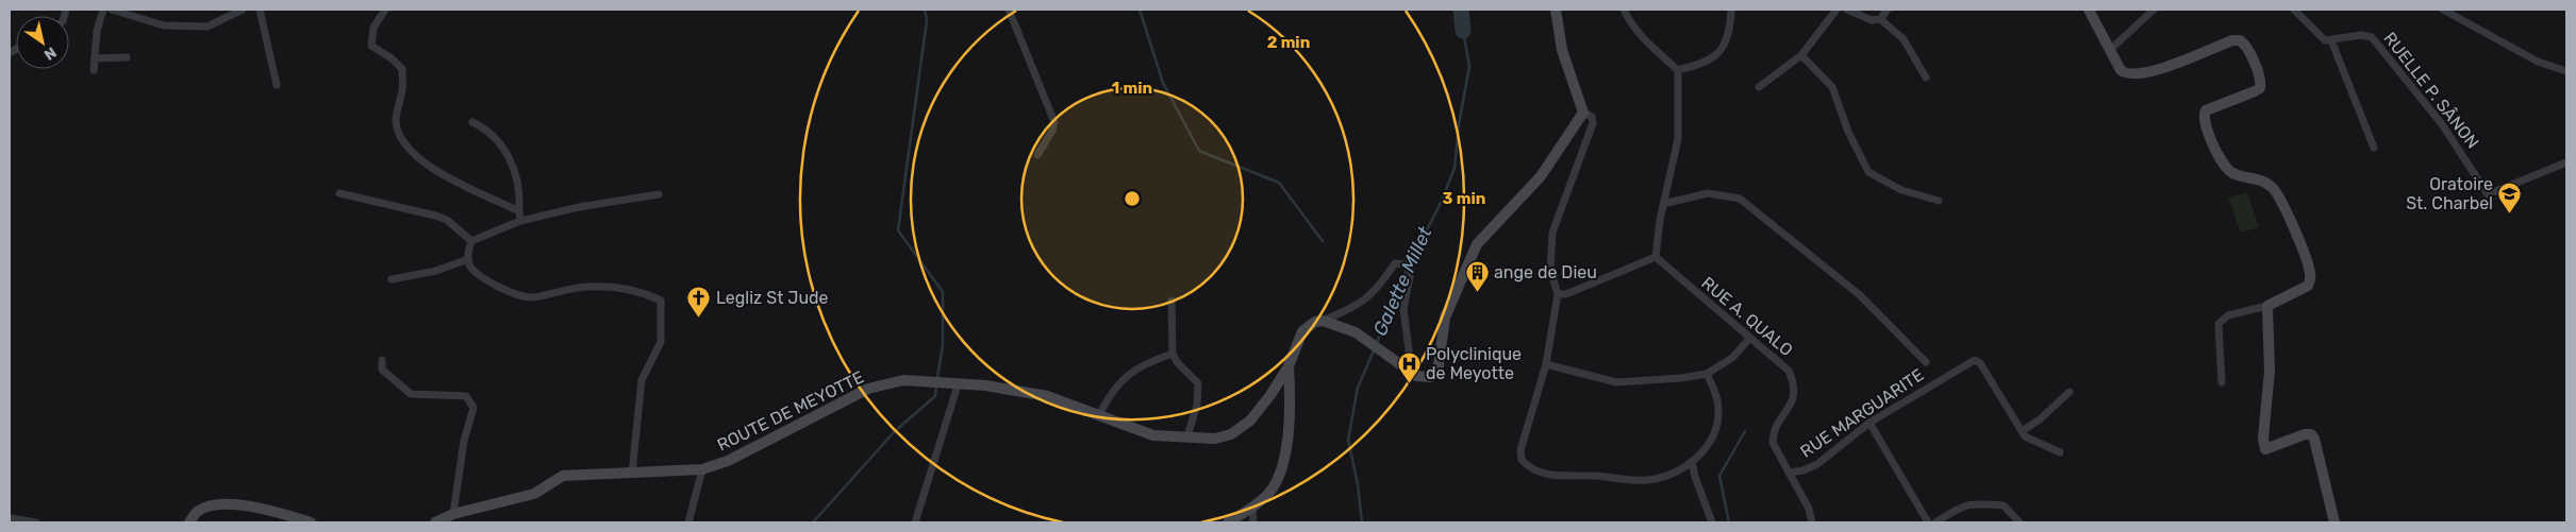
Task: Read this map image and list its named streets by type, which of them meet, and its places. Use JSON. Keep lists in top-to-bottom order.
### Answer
{
  "streets": {
    "street": [
      "RUELLE P. SÂNON",
      "RUE A. QUALO",
      "ROUTE DE MEYOTTE",
      "RUE MARGUARITE"
    ]
  },
  "crossings": [
    ["RUE A. QUALO", "RUE MARGUARITE"]
  ],
  "water": ["Galette Millet"],
  "places": {
    "school or university": ["Oratoire St. Charbel"],
    "building": ["ange de Dieu"],
    "church": ["Legliz St Jude"],
    "hospital": ["Polyclinique de Meyotte"]
  },
  "north": "bottom right",
  "rings": ["2 min", "1 min", "3 min"]
}
